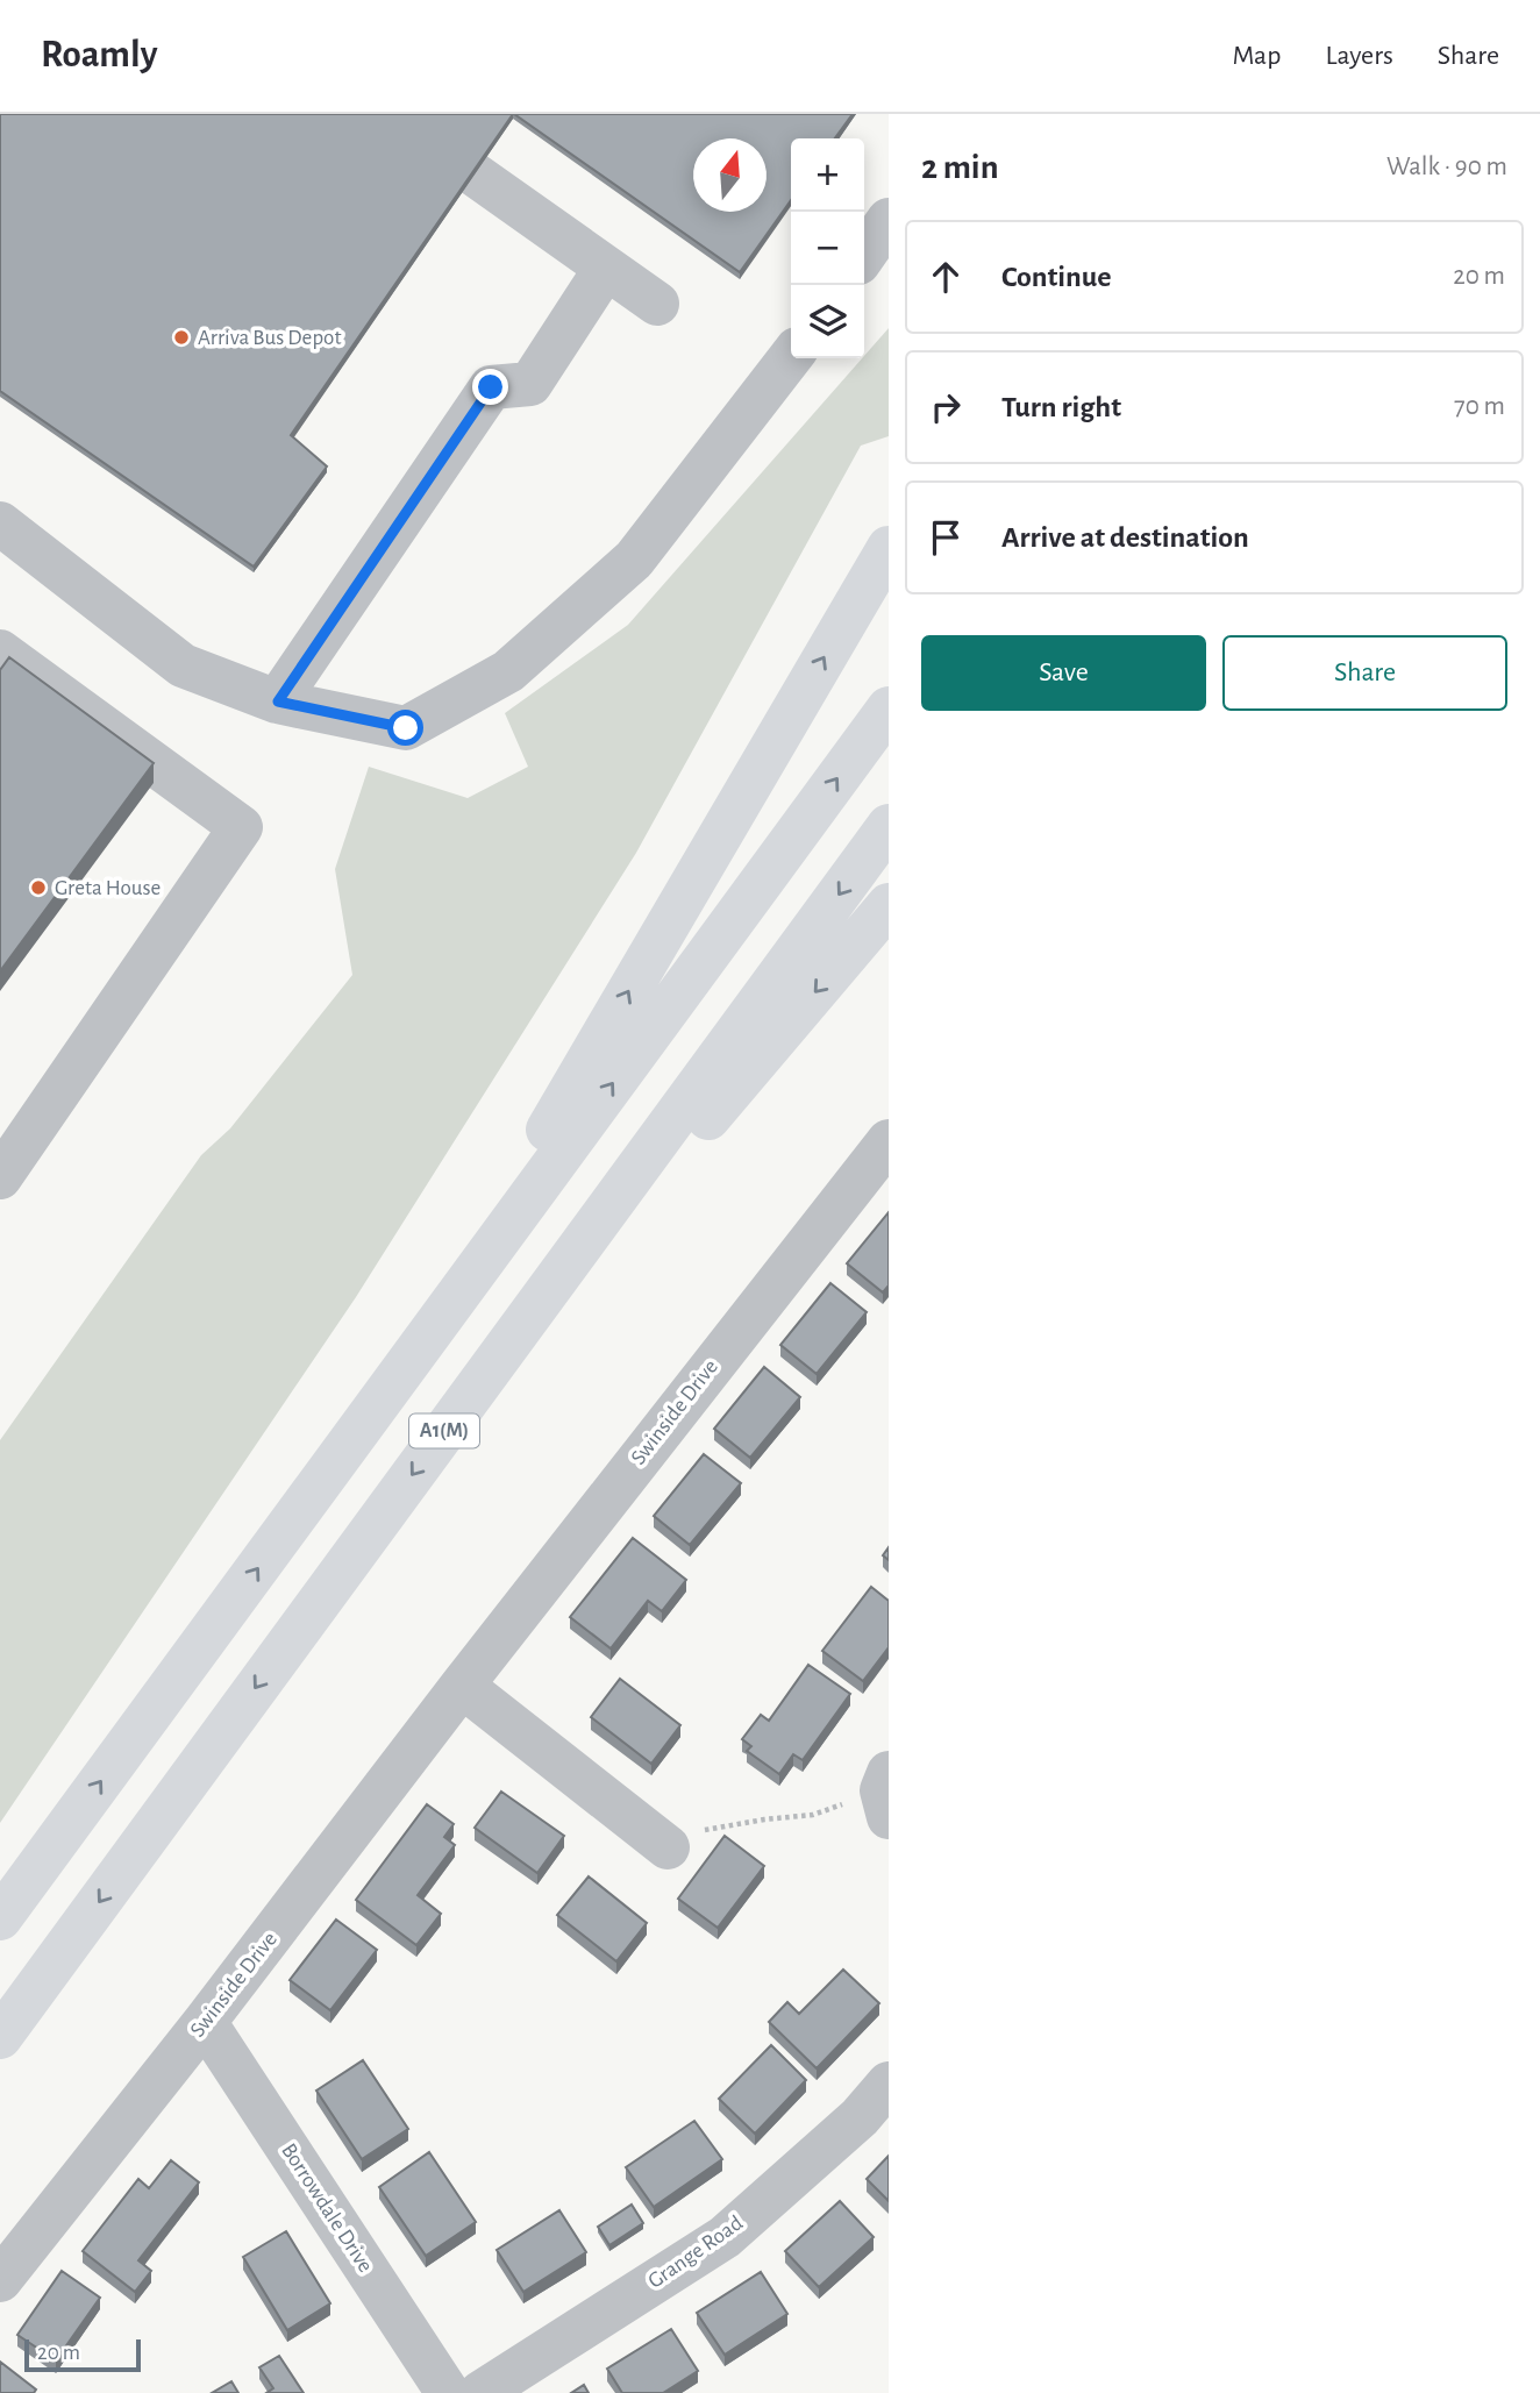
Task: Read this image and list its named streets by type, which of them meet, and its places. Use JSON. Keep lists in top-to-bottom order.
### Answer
{
  "streets": {
    "highway": ["A1(M)"],
    "street": ["Swinside Drive", "Borrowdale Drive", "Grange Road"]
  },
  "crossings": [
    ["Swinside Drive", "Borrowdale Drive"]
  ],
  "places": ["Arriva Bus Depot", "Greta House"],
  "scale_bar": "20 m",
  "north": "top",
  "page": {
    "header": "Roamly",
    "nav": ["Map", "Layers", "Share"],
    "heading": ["2 min", "Walk · 90 m"],
    "map_buttons": ["+", "−"],
    "list": [
      ["Continue", "20 m"],
      ["Turn right", "70 m"],
      "Arrive at destination"
    ],
    "buttons": ["Save", "Share"],
    "scale": "20 m"
  }
}
